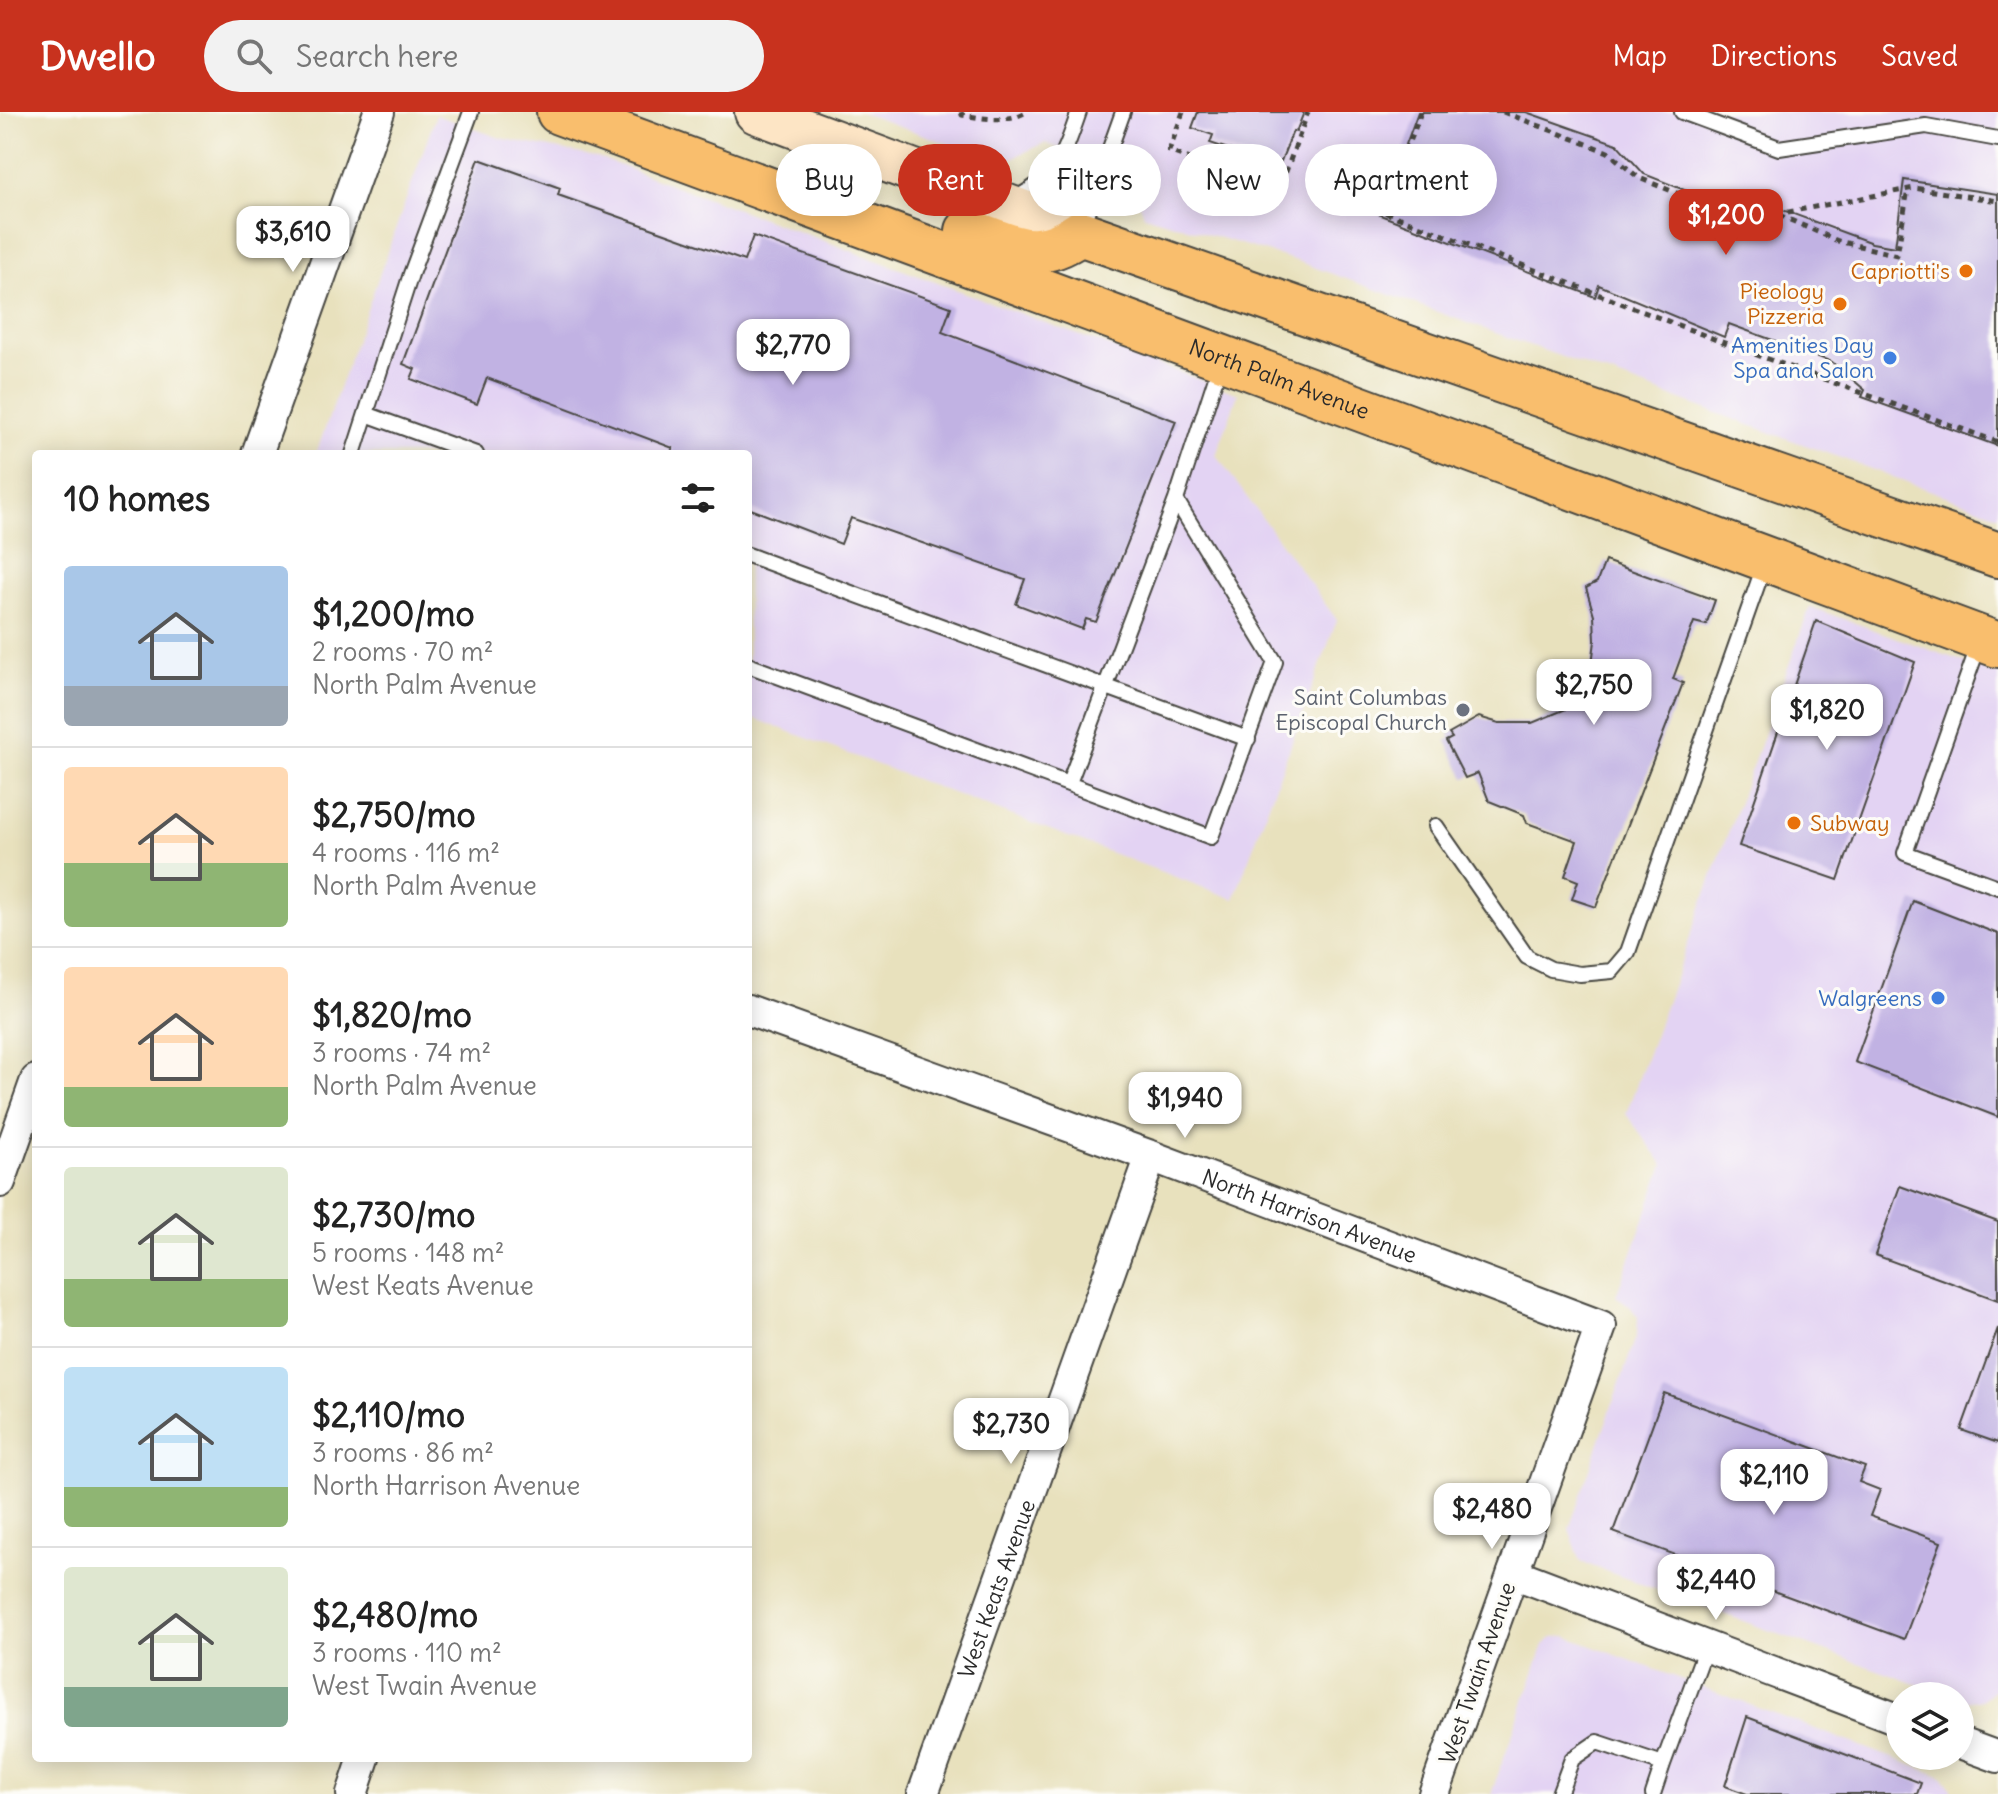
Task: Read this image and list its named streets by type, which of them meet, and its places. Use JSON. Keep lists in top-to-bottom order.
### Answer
{
  "streets": {
    "main road": ["North Palm Avenue"],
    "street": ["North Harrison Avenue", "West Keats Avenue", "West Twain Avenue"]
  },
  "crossings": [
    ["North Harrison Avenue", "West Keats Avenue"],
    ["North Harrison Avenue", "West Twain Avenue"]
  ],
  "places": [
    "Capriotti's",
    "Pieology Pizzeria",
    "Amenities Day Spa and Salon",
    "Saint Columbas Episcopal Church",
    "Subway",
    "Walgreens"
  ],
  "page": {
    "header": "Dwello",
    "search": "Search here",
    "nav": ["Map", "Directions", "Saved"],
    "chip": [
      "Buy",
      "Rent",
      "Filters",
      "New",
      "Apartment"
    ],
    "price": [
      "$1,200",
      "$3,610",
      "$2,770",
      "$2,750",
      "$1,820",
      "$1,940",
      "$2,730",
      "$2,110",
      "$2,480",
      "$2,440"
    ],
    "heading": "10 homes",
    "list": [
      {
        "name": "$1,200/mo",
        "note": "2 rooms · 70 m² · North Palm Avenue"
      },
      {
        "name": "$2,750/mo",
        "note": "4 rooms · 116 m² · North Palm Avenue"
      },
      {
        "name": "$1,820/mo",
        "note": "3 rooms · 74 m² · North Palm Avenue"
      },
      {
        "name": "$2,730/mo",
        "note": "5 rooms · 148 m² · West Keats Avenue"
      },
      {
        "name": "$2,110/mo",
        "note": "3 rooms · 86 m² · North Harrison Avenue"
      },
      {
        "name": "$2,480/mo",
        "note": "3 rooms · 110 m² · West Twain Avenue"
      }
    ]
  }
}
